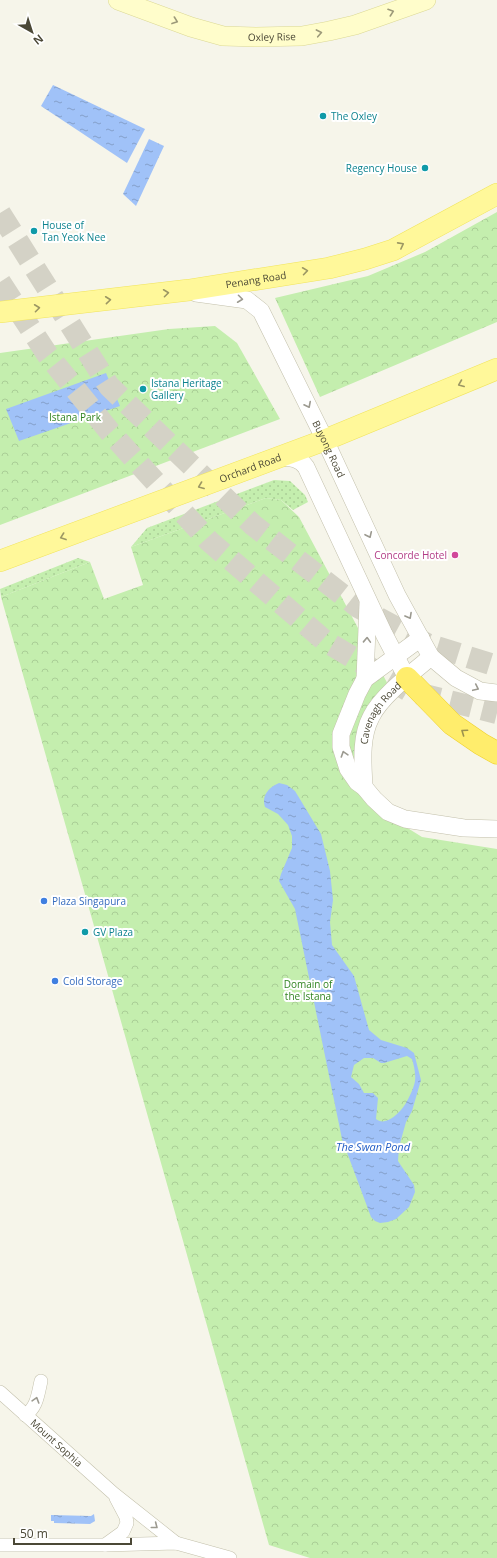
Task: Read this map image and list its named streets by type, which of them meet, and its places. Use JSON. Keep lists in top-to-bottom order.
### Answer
{
  "streets": {
    "main road": ["Oxley Rise", "Penang Road", "Orchard Road"],
    "street": ["Buyong Road", "Cavenagh Road", "Mount Sophia"]
  },
  "crossings": [
    ["Penang Road", "Buyong Road"],
    ["Buyong Road", "Orchard Road"],
    ["Buyong Road", "Cavenagh Road"]
  ],
  "one_way": ["Oxley Rise", "Penang Road", "Orchard Road"],
  "water": ["The Swan Pond"],
  "parks": ["Istana Park", "Domain of the Istana"],
  "places": [
    "The Oxley",
    "Regency House",
    "House of Tan Yeok Nee",
    "Istana Heritage Gallery",
    "Concorde Hotel",
    "Plaza Singapura",
    "GV Plaza",
    "Cold Storage"
  ],
  "scale_bar": "50 m",
  "north": "bottom right"
}
